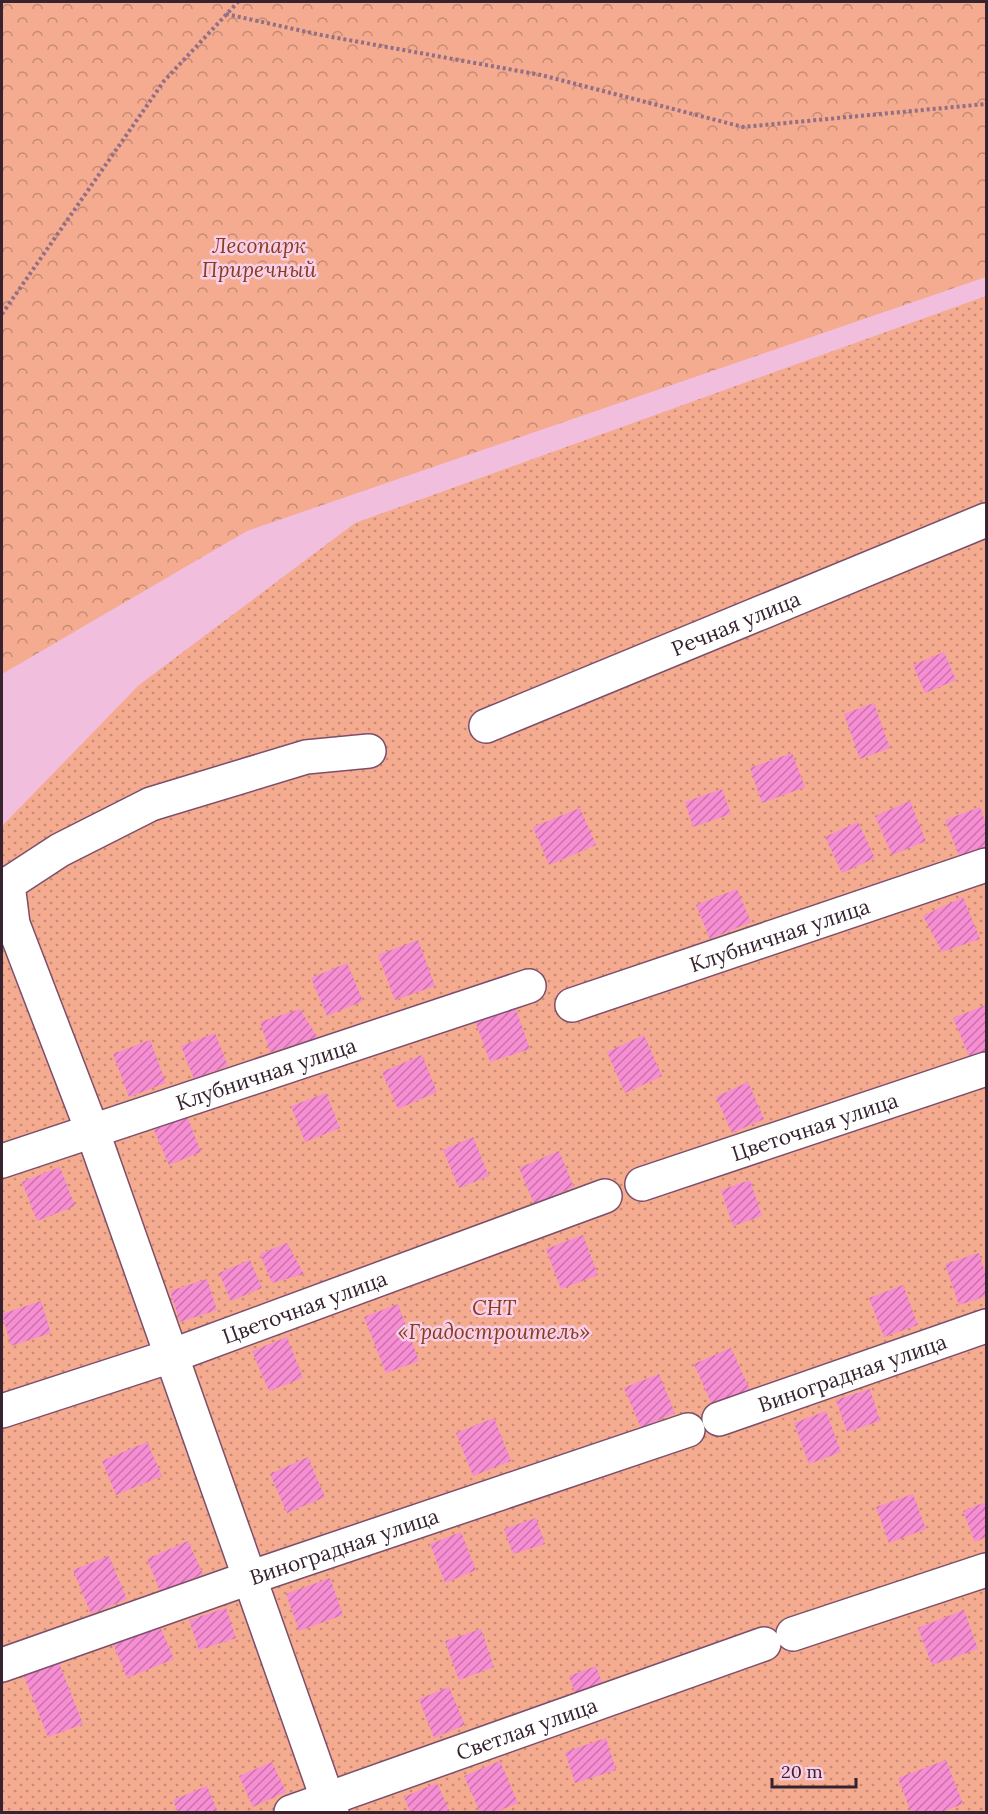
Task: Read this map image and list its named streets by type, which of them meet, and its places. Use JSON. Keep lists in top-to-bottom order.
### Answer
{
  "streets": {
    "street": [
      "Речная улица",
      "Клубничная улица",
      "Цветочная улица",
      "Виноградная улица",
      "Светлая улица"
    ]
  },
  "parks": ["Лесопарк Приречный", "СНТ «Градостроитель»"],
  "scale_bar": "20 m"
}
